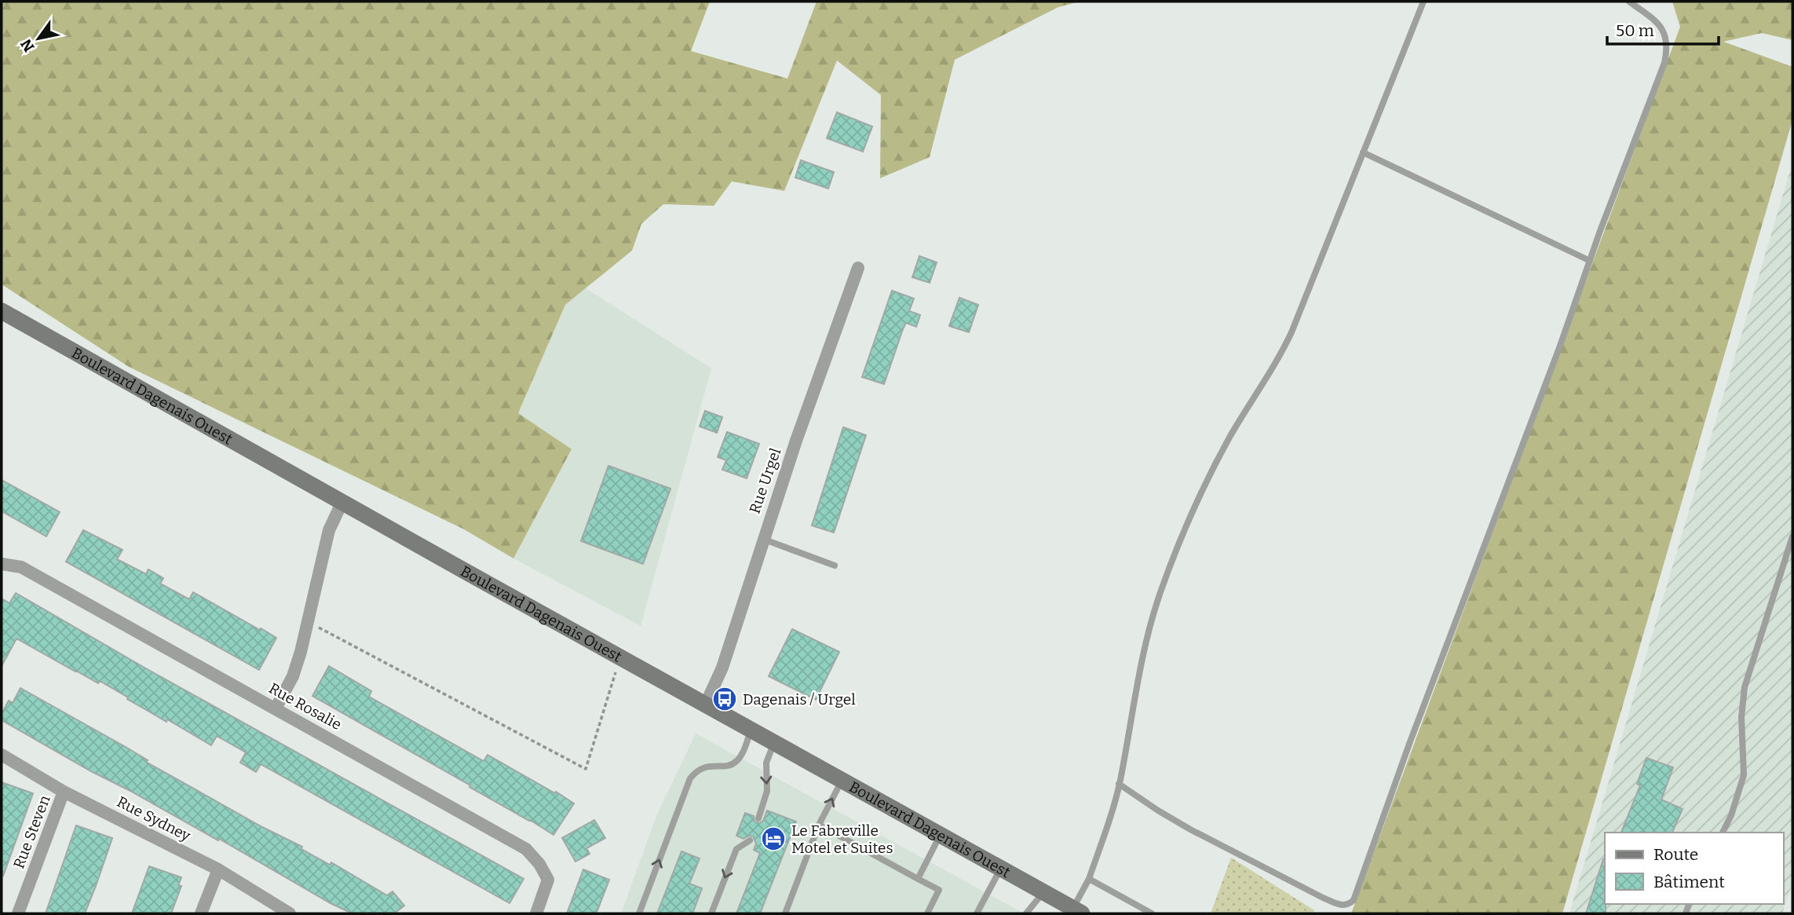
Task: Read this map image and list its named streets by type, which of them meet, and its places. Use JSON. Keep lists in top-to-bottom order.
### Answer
{
  "streets": {
    "main road": ["Boulevard Dagenais Ouest"],
    "street": [
      "Rue Urgel",
      "Rue Rosalie",
      "Rue Sydney",
      "Rue Steven"
    ]
  },
  "crossings": [
    ["Boulevard Dagenais Ouest", "Rue Urgel"],
    ["Rue Sydney", "Rue Steven"]
  ],
  "places": {
    "bus stop": ["Dagenais / Urgel"],
    "hotel": ["Le Fabreville Motel et Suites"]
  },
  "legend": ["Route", "Bâtiment"],
  "scale_bar": "50 m",
  "north": "bottom left"
}
